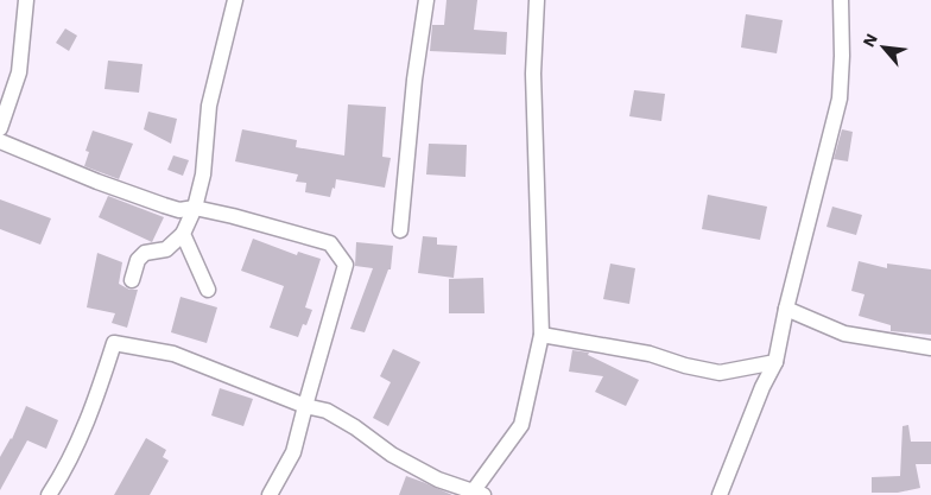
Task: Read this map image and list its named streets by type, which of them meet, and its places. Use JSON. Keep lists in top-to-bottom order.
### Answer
{
  "north": "top left"
}
